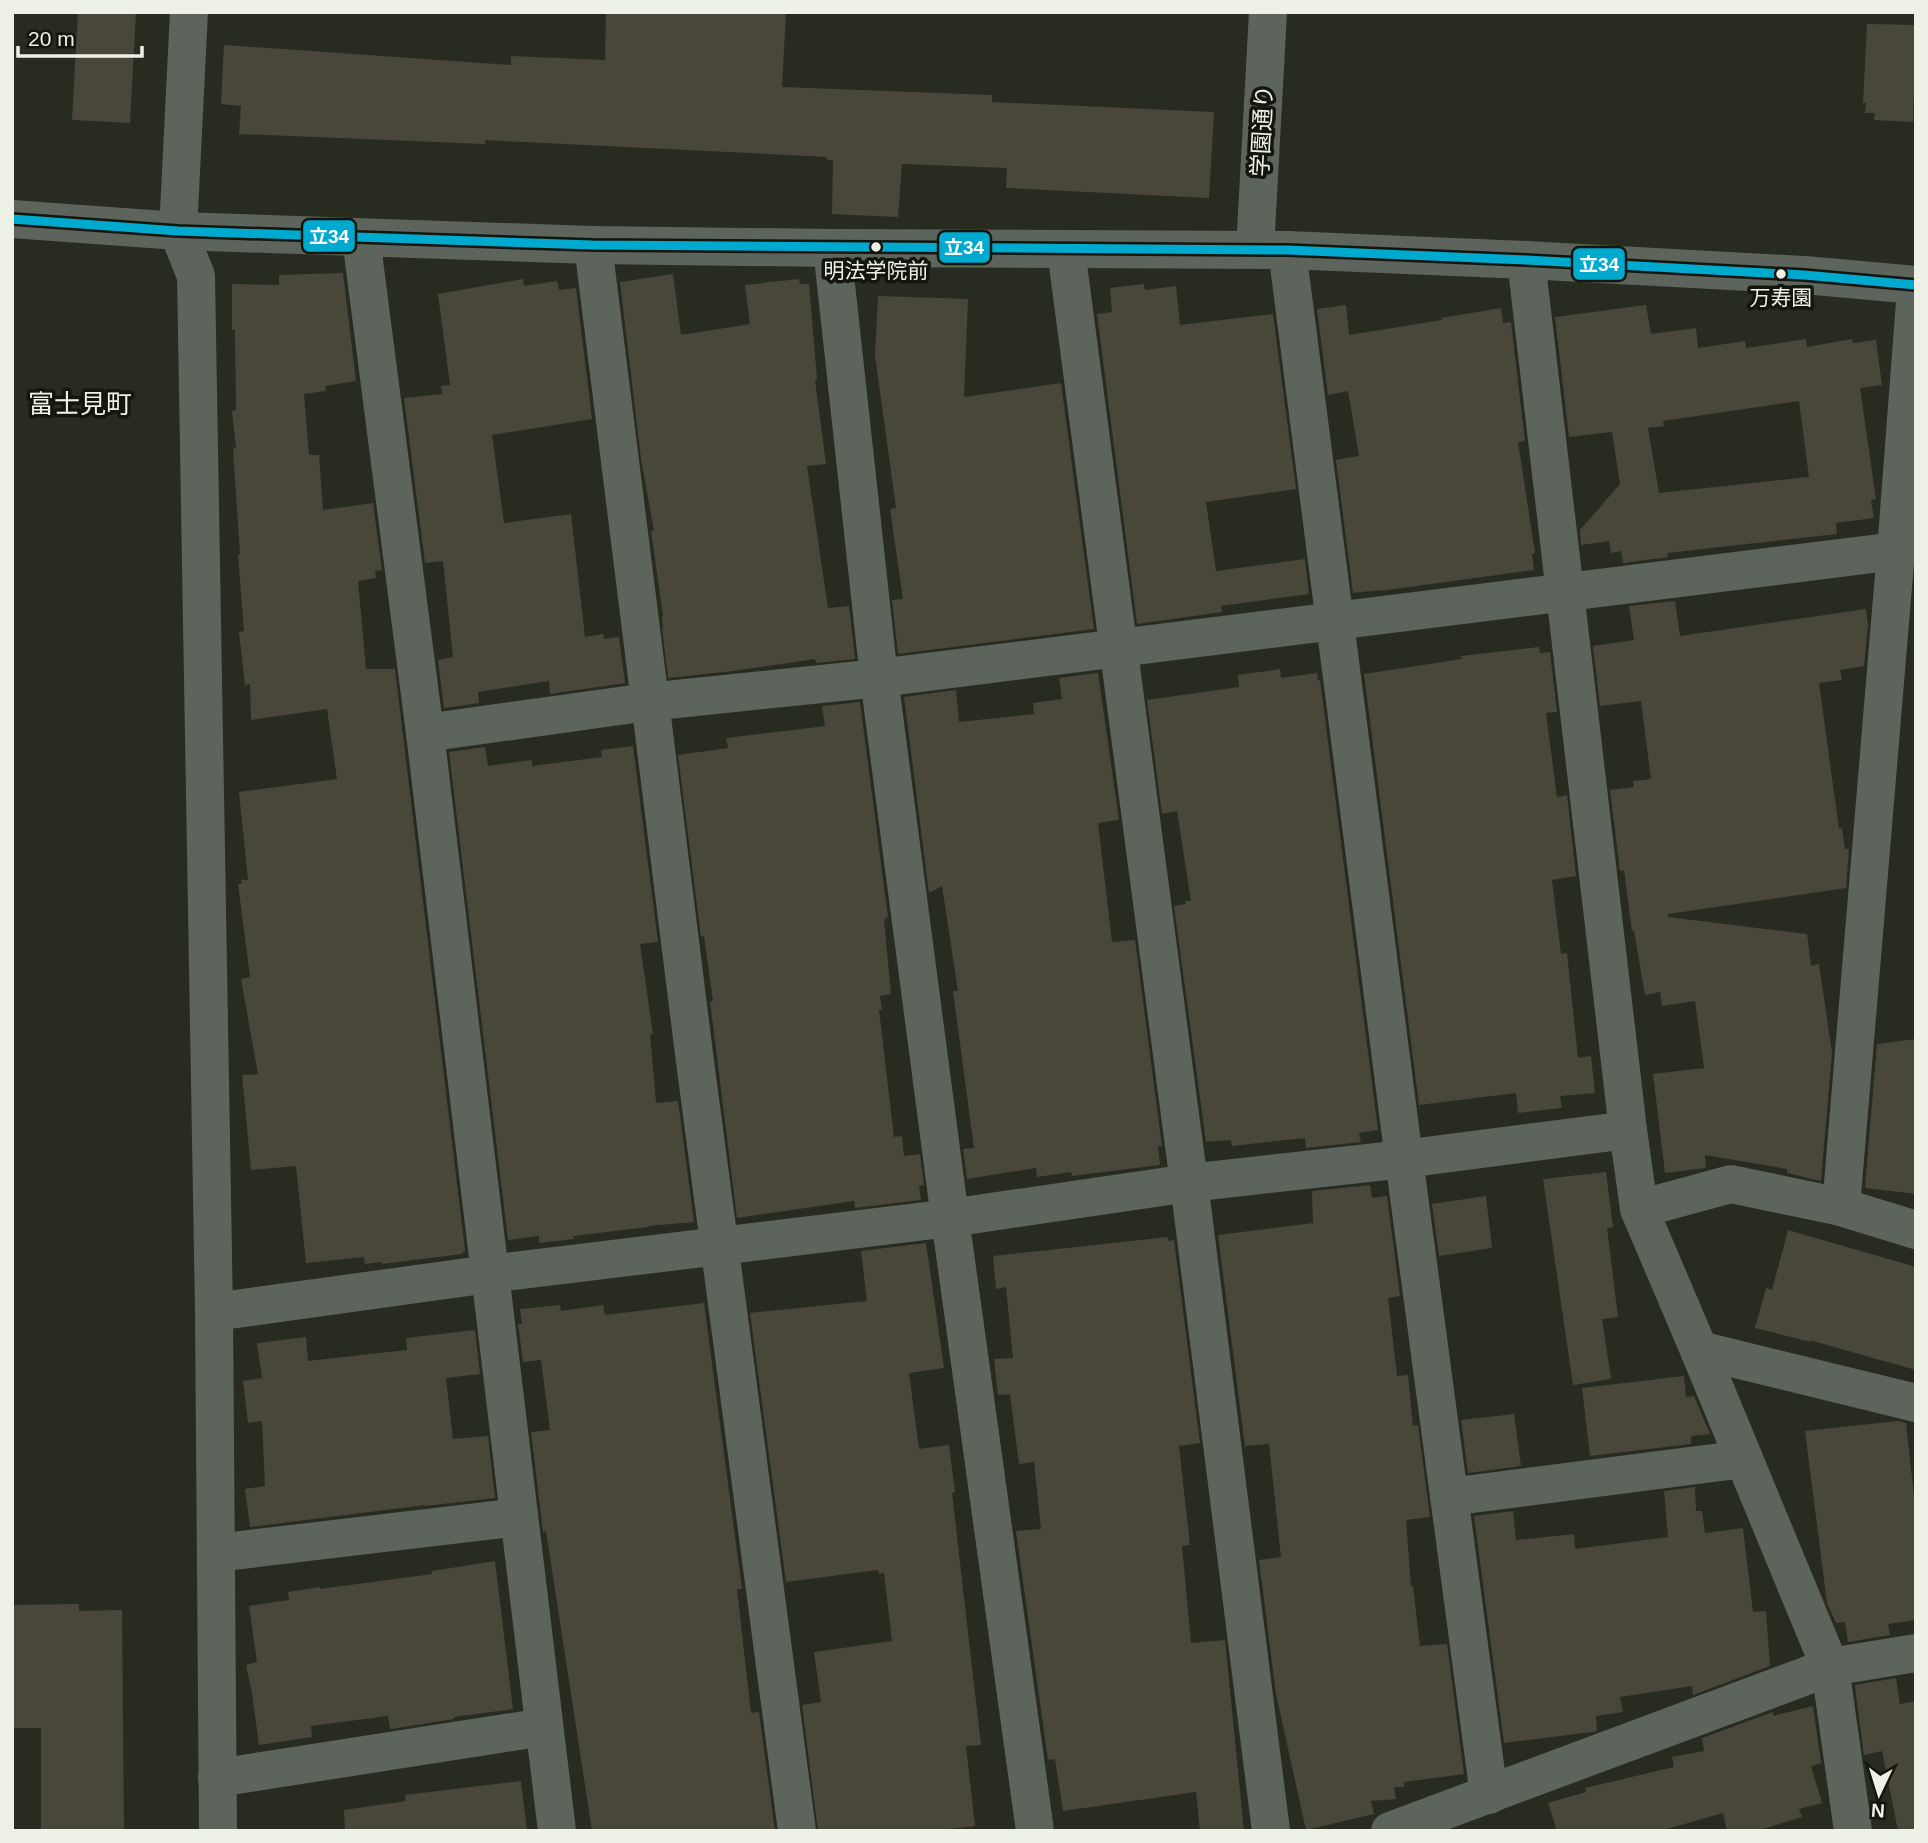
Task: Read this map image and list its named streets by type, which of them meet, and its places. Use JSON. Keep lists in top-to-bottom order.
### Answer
{
  "streets": {
    "street": ["学園通り"]
  },
  "districts": ["富士見町"],
  "places": ["明法学院前", "万寿園"],
  "lines": ["transit line 立34"],
  "scale_bar": "20 m",
  "north": "bottom"
}
